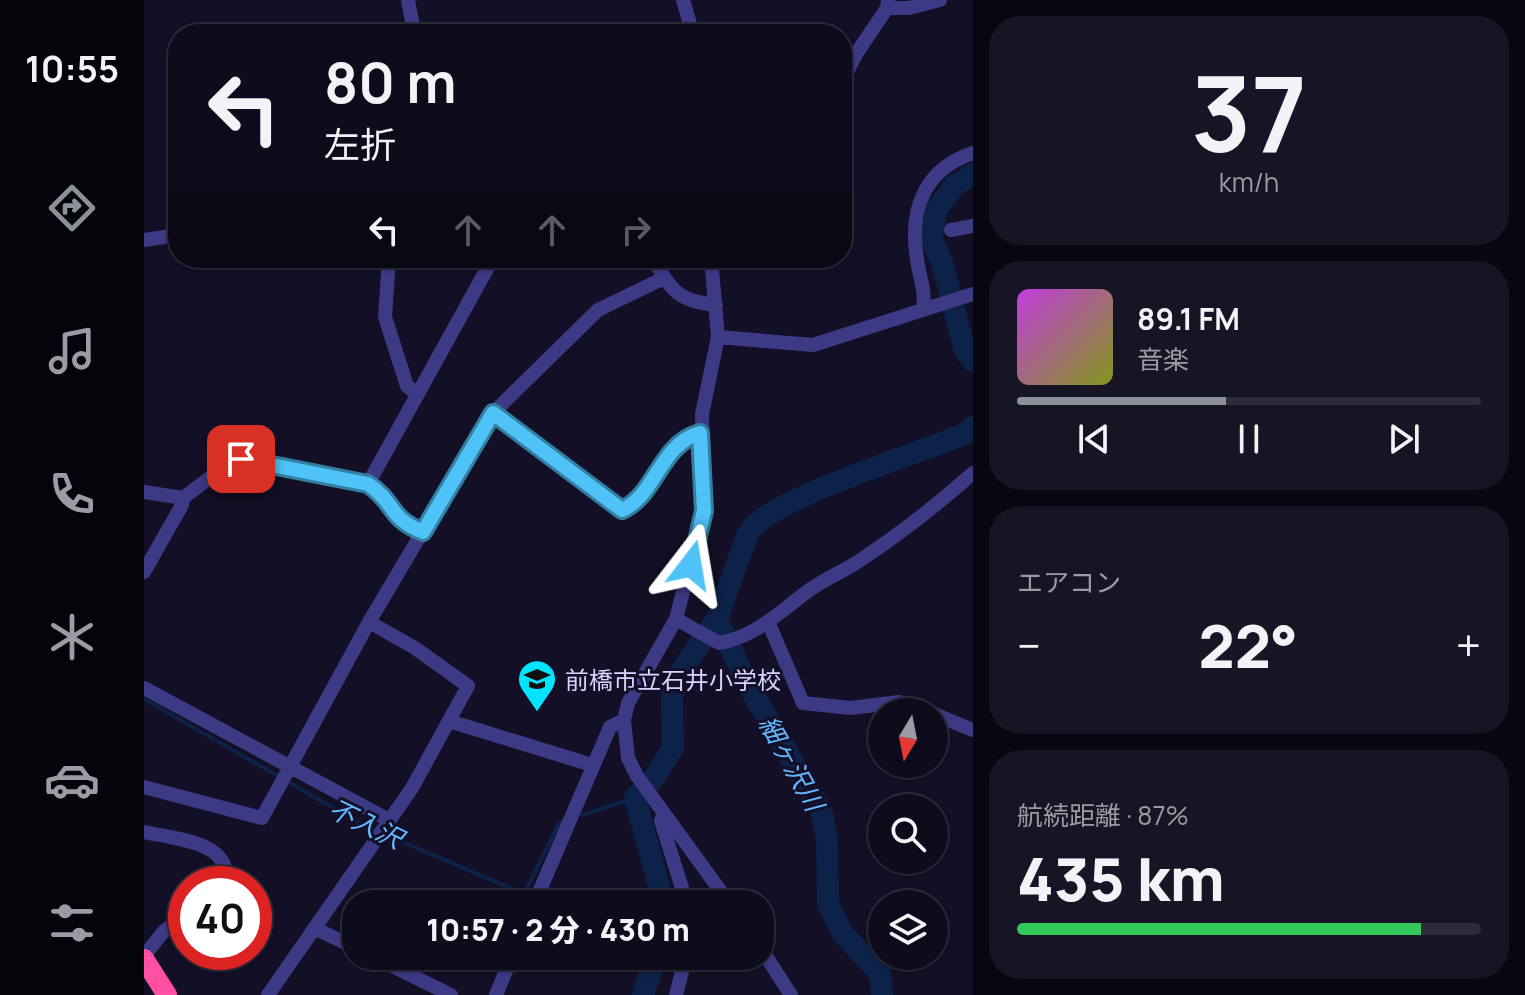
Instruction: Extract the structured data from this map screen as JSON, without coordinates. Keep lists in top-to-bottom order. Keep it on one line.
{"water":["細ヶ沢川","不入沢"],"places":{"school or university":["前橋市立石井小学校"]},"north":"bottom","page":{"tabs":"10:55","tile":[["37","km/h"],"エアコン",["航続距離 · 87%","435 km"]],"turn":["80 m","左折"],"song":["89.1 FM","音楽"],"heat":["−","22°","+"],"limit":"40","trip":"10:57 · 2 分 · 430 m"}}
